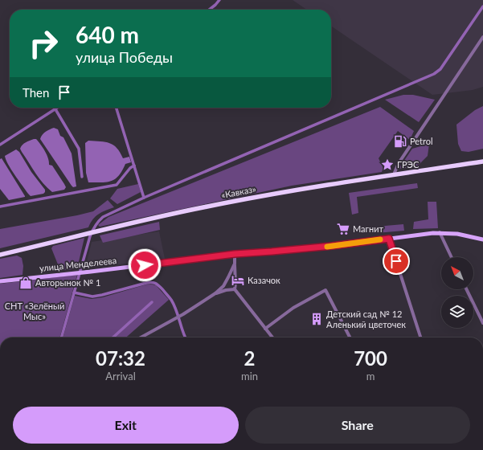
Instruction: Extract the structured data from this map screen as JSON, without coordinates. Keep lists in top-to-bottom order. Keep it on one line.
{"streets":{"highway":["«Кавказ»"],"main road":["улица Менделеева"]},"parks":["СНТ «Зелёный Мыс»"],"places":{"fuel station":["Petrol"],"place":["ГРЭС"],"supermarket":["Магнит"],"hotel":["Казачок"],"shop":["Авторынок № 1"],"building":["Детский сад № 12 Аленький цветочек"]},"north":"top left","page":{"turn":["640 m","улица Победы"],"then":"Then","eta":["07:32","Arrival","2","min","700","m"],"buttons":["Exit","Share"]}}
